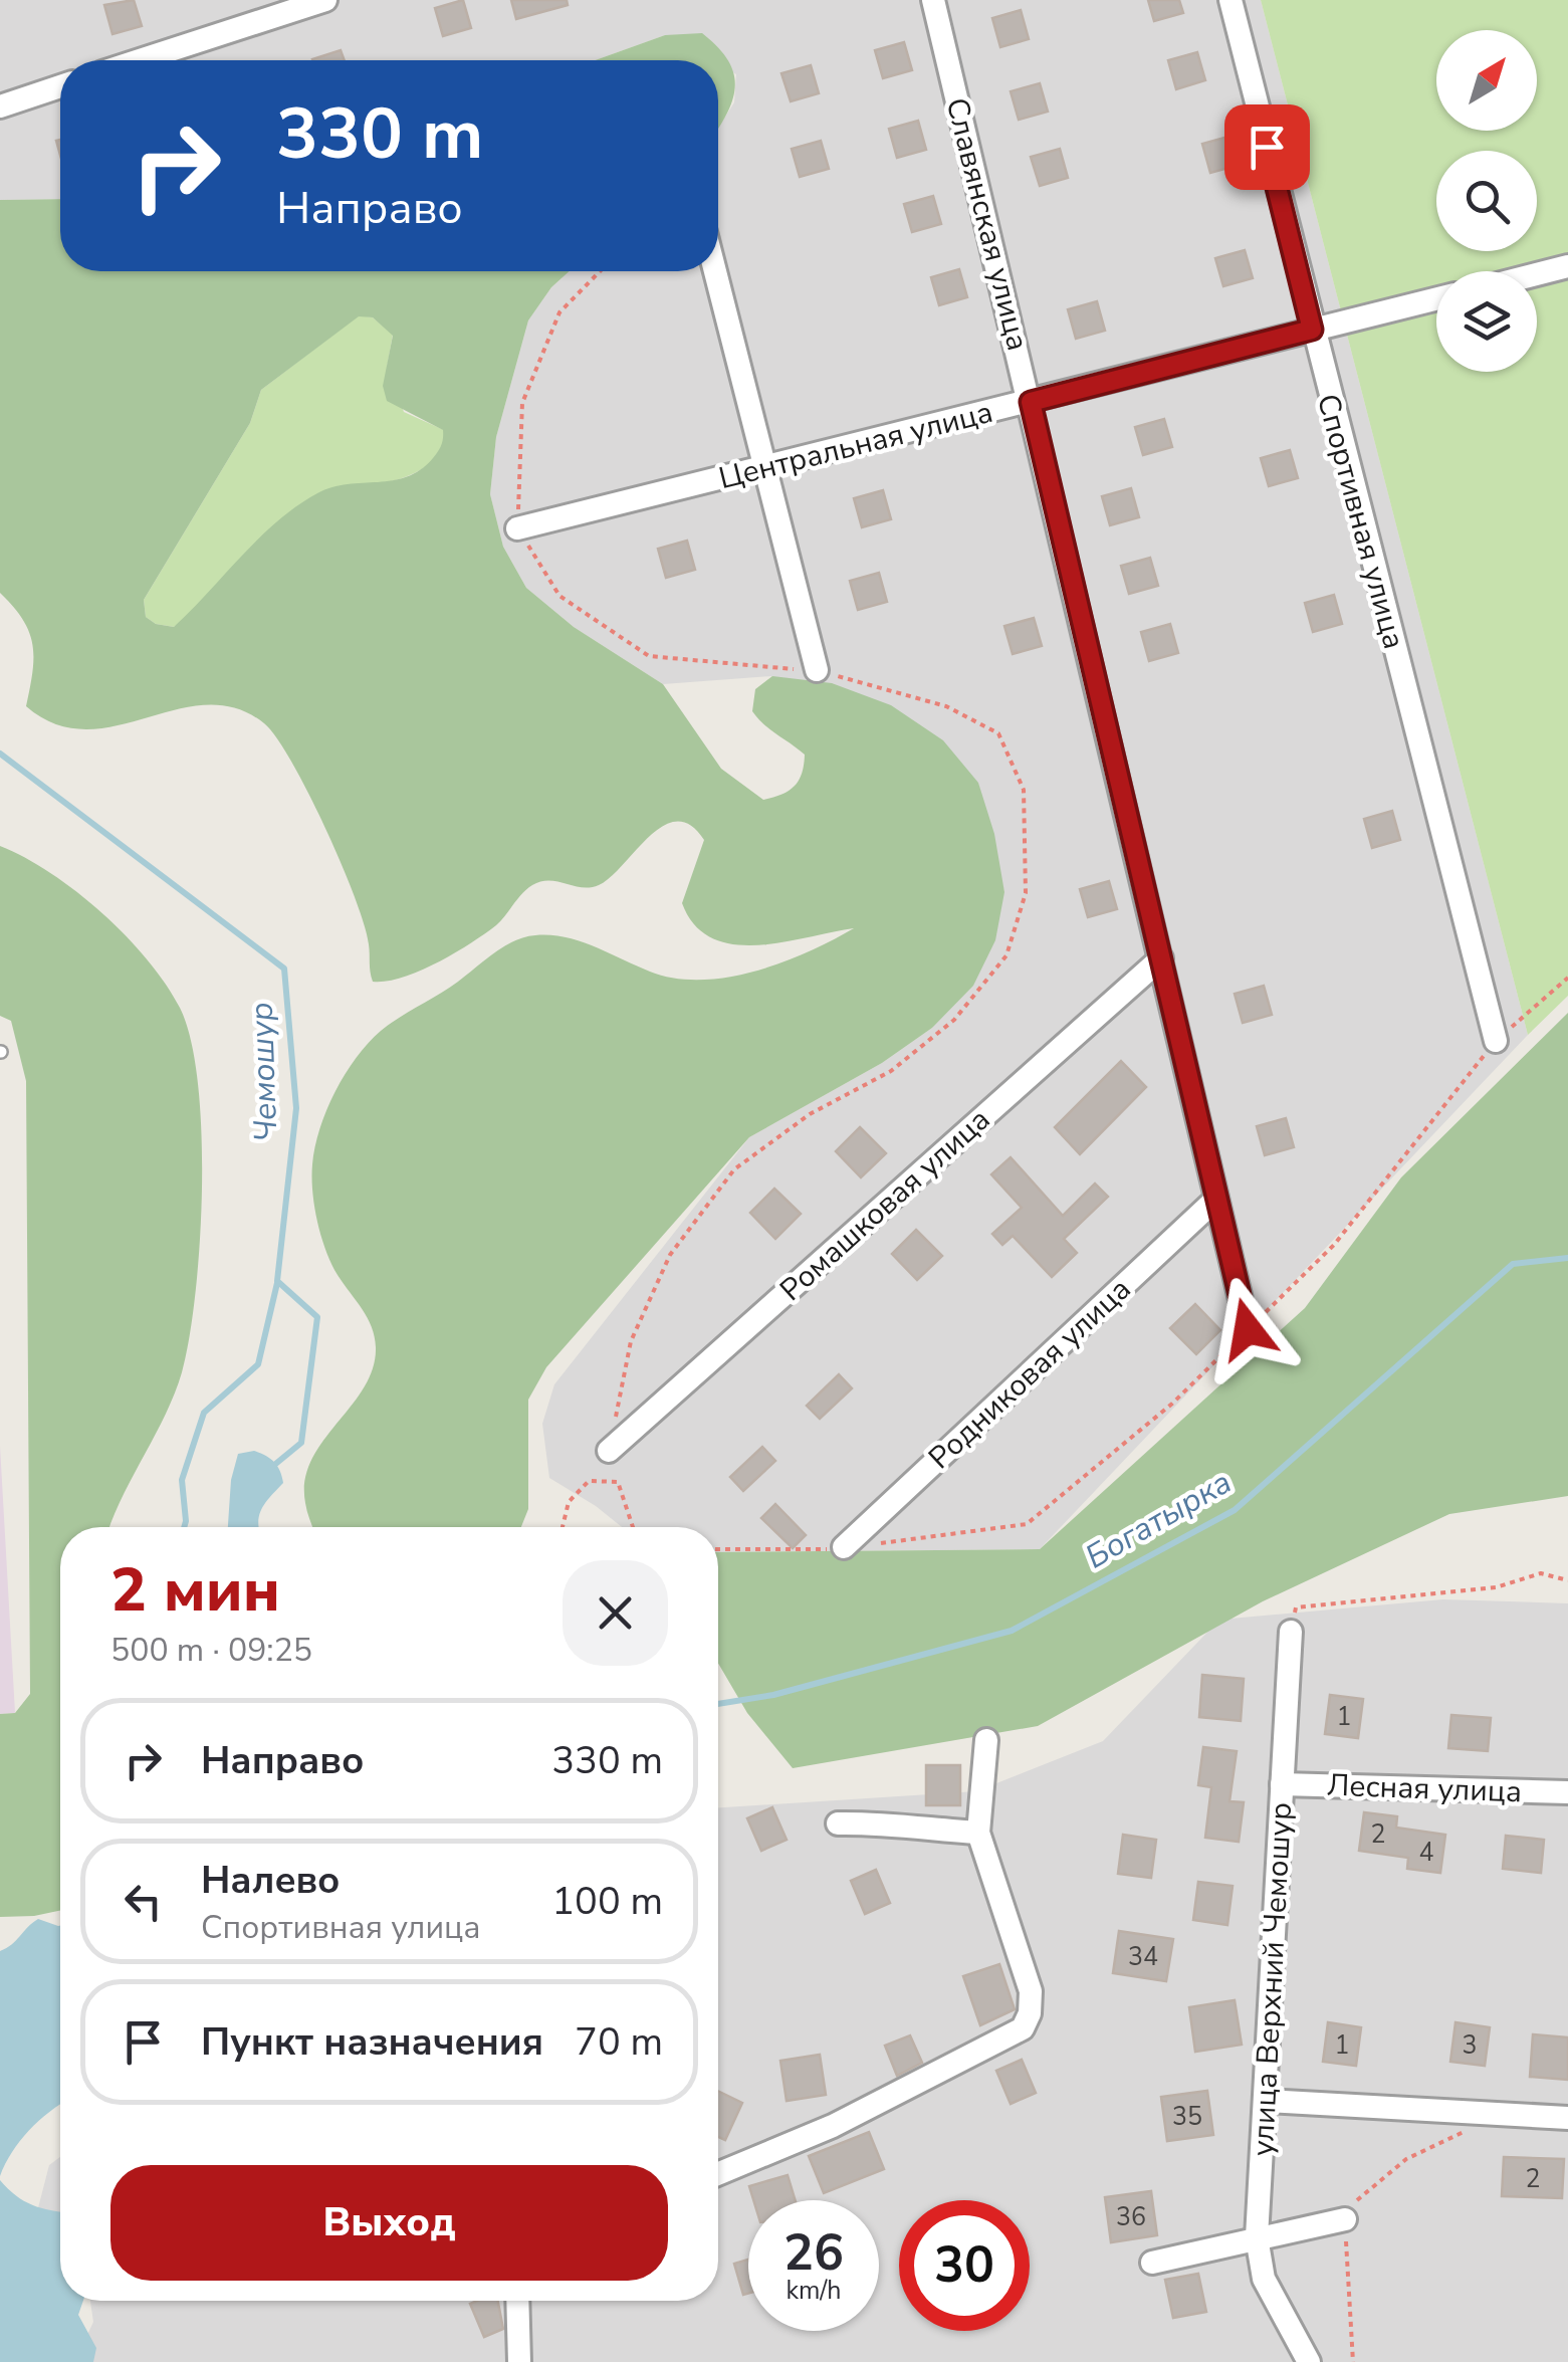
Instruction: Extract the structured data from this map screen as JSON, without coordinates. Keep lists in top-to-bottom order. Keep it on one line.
{"streets":{"street":["Славянская улица","Центральная улица","Спортивная улица","Ромашковая улица","Родниковая улица","Лесная улица","улица Верхний Чемошур"]},"crossings":[["Славянская улица","Центральная улица"],["Славянская улица","Ромашковая улица"],["Славянская улица","Родниковая улица"],["Центральная улица","Спортивная улица"],["Лесная улица","улица Верхний Чемошур"]],"water":["Чемошур","Богатырка"],"house_numbers":["1","2","4","34","1","3","35","2","36"],"north":"top right","page":{"turn":["330 m","Направо"],"heading":["2 мин","500 m · 09:25"],"list":[{"name":"Направо","value":"330 m"},{"name":"Налево","note":"Спортивная улица","value":"100 m"},{"name":"Пункт назначения","value":"70 m"}],"buttons":"Выход","speed":"26 km/h","limit":"30"}}
